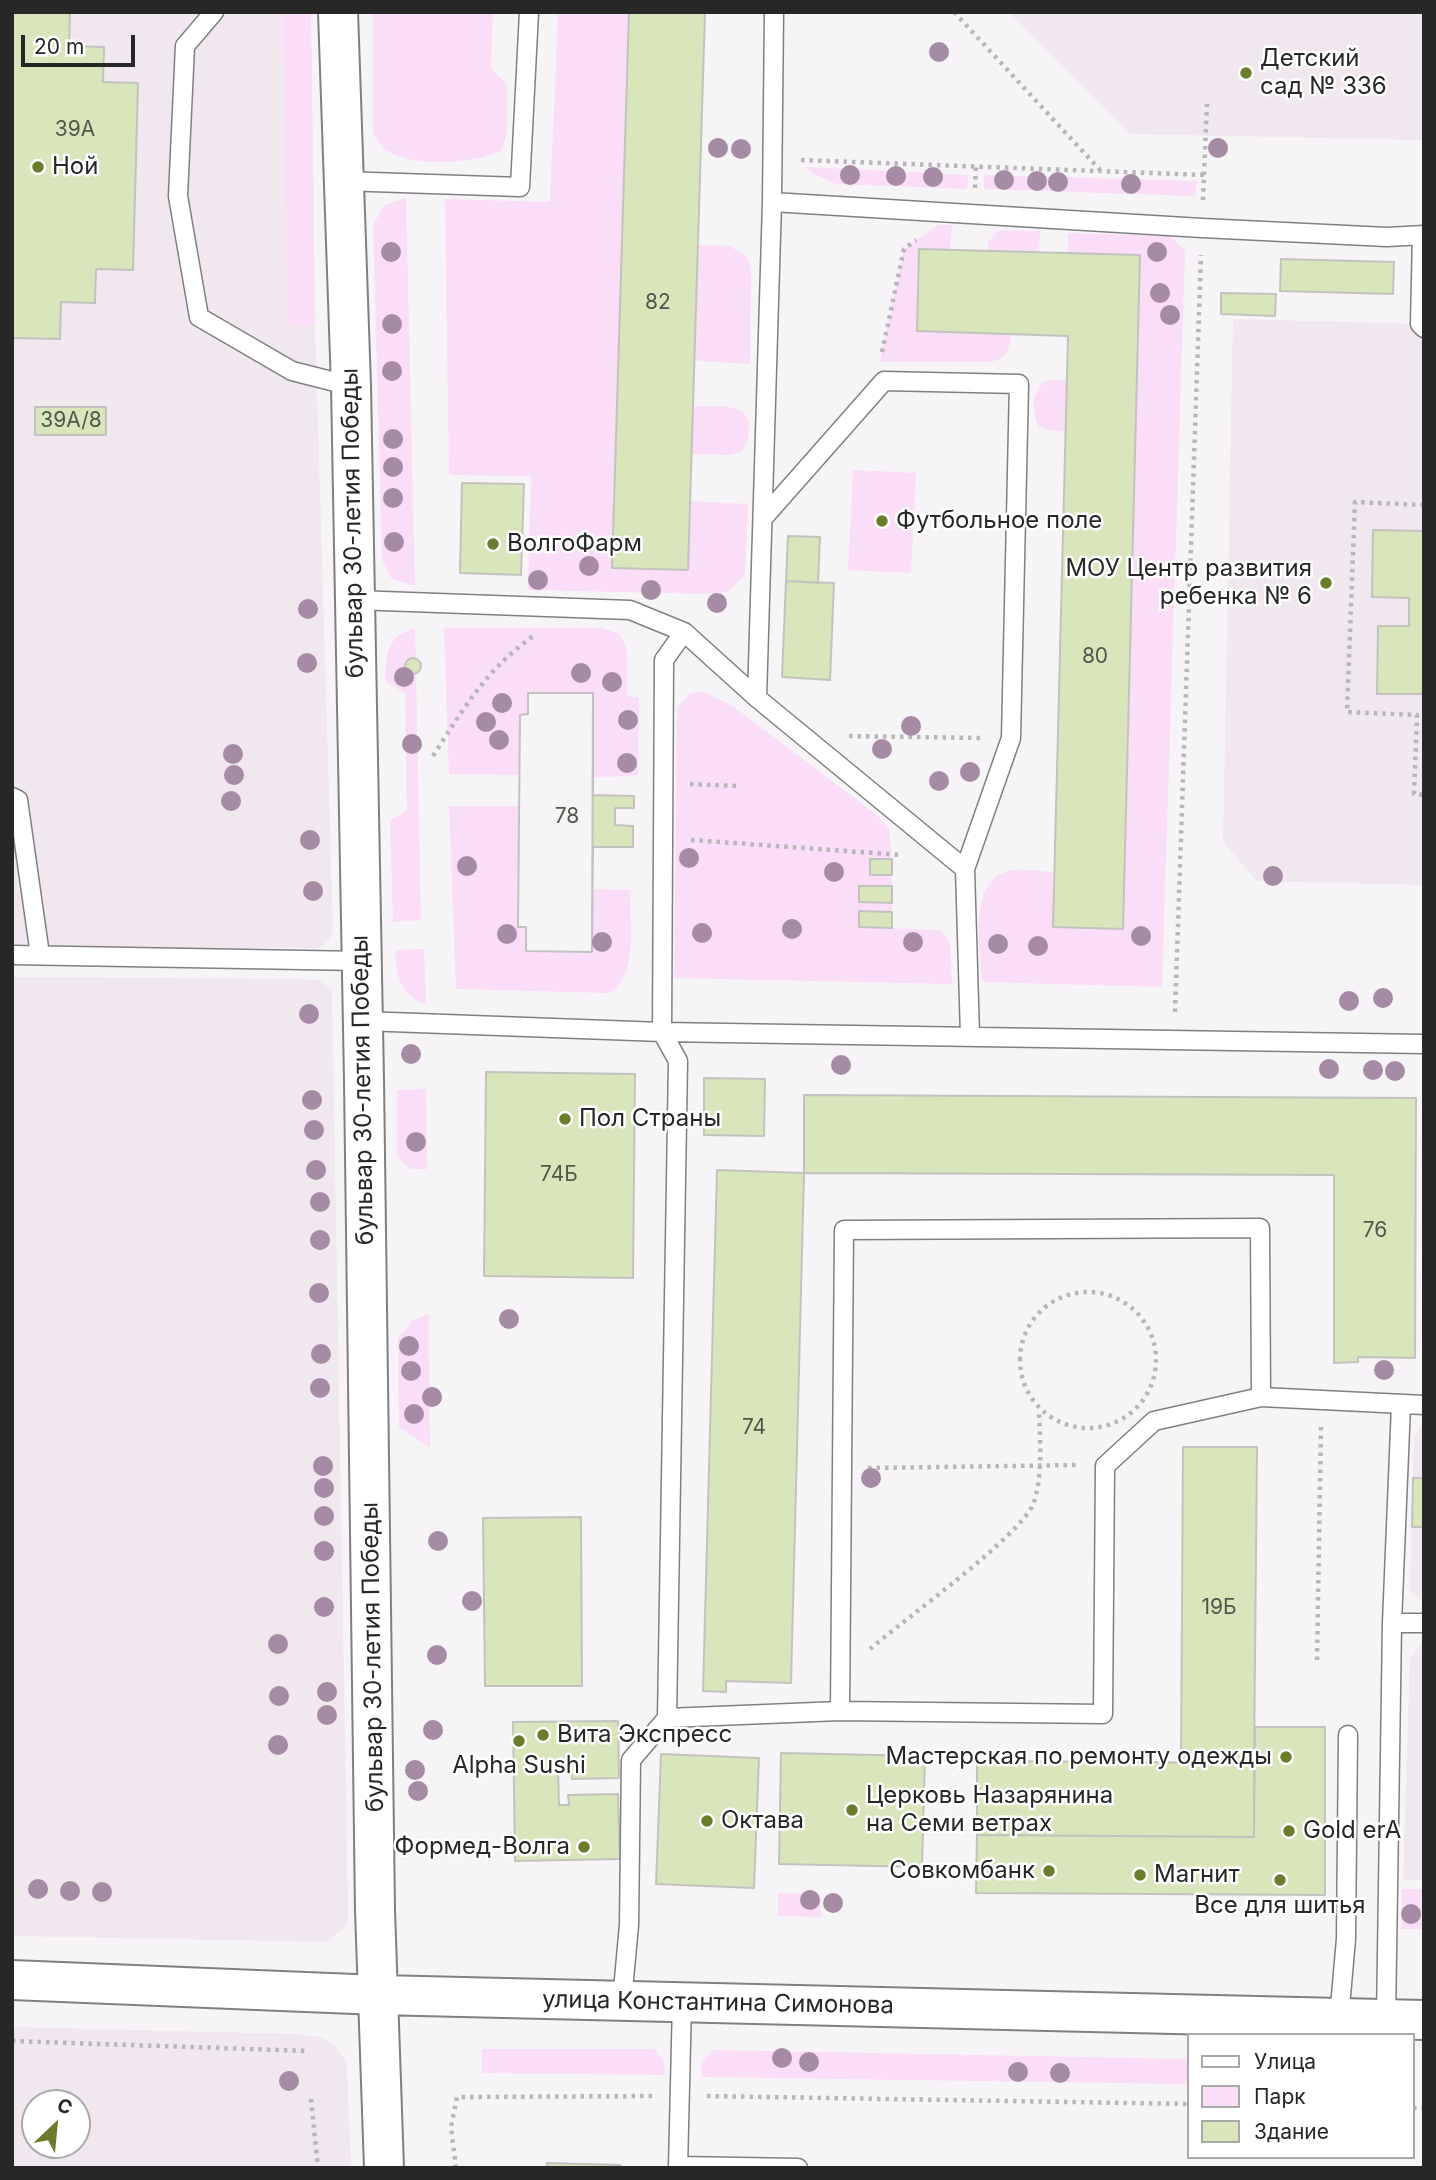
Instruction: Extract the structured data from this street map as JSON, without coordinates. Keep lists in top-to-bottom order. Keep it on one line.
{"streets":{"main road":["бульвар 30-летия Победы","улица Константина Симонова"]},"crossings":[["бульвар 30-летия Победы","улица Константина Симонова"]],"places":["Детский сад № 336","Ной","Футбольное поле","ВолгоФарм","МОУ Центр развития ребенка № 6","Пол Страны","Вита Экспресс","Alpha Sushi","Мастерская по ремонту одежды","Церковь Назарянина на Семи ветрах","Октава","Gold erA","Формед-Волга","Совкомбанк","Магнит","Все для шитья"],"house_numbers":["39А","82","39А/8","80","78","74Б","76","74","19Б"],"legend":["Улица","Парк","Здание"],"scale_bar":"20 m","north":"top right"}
